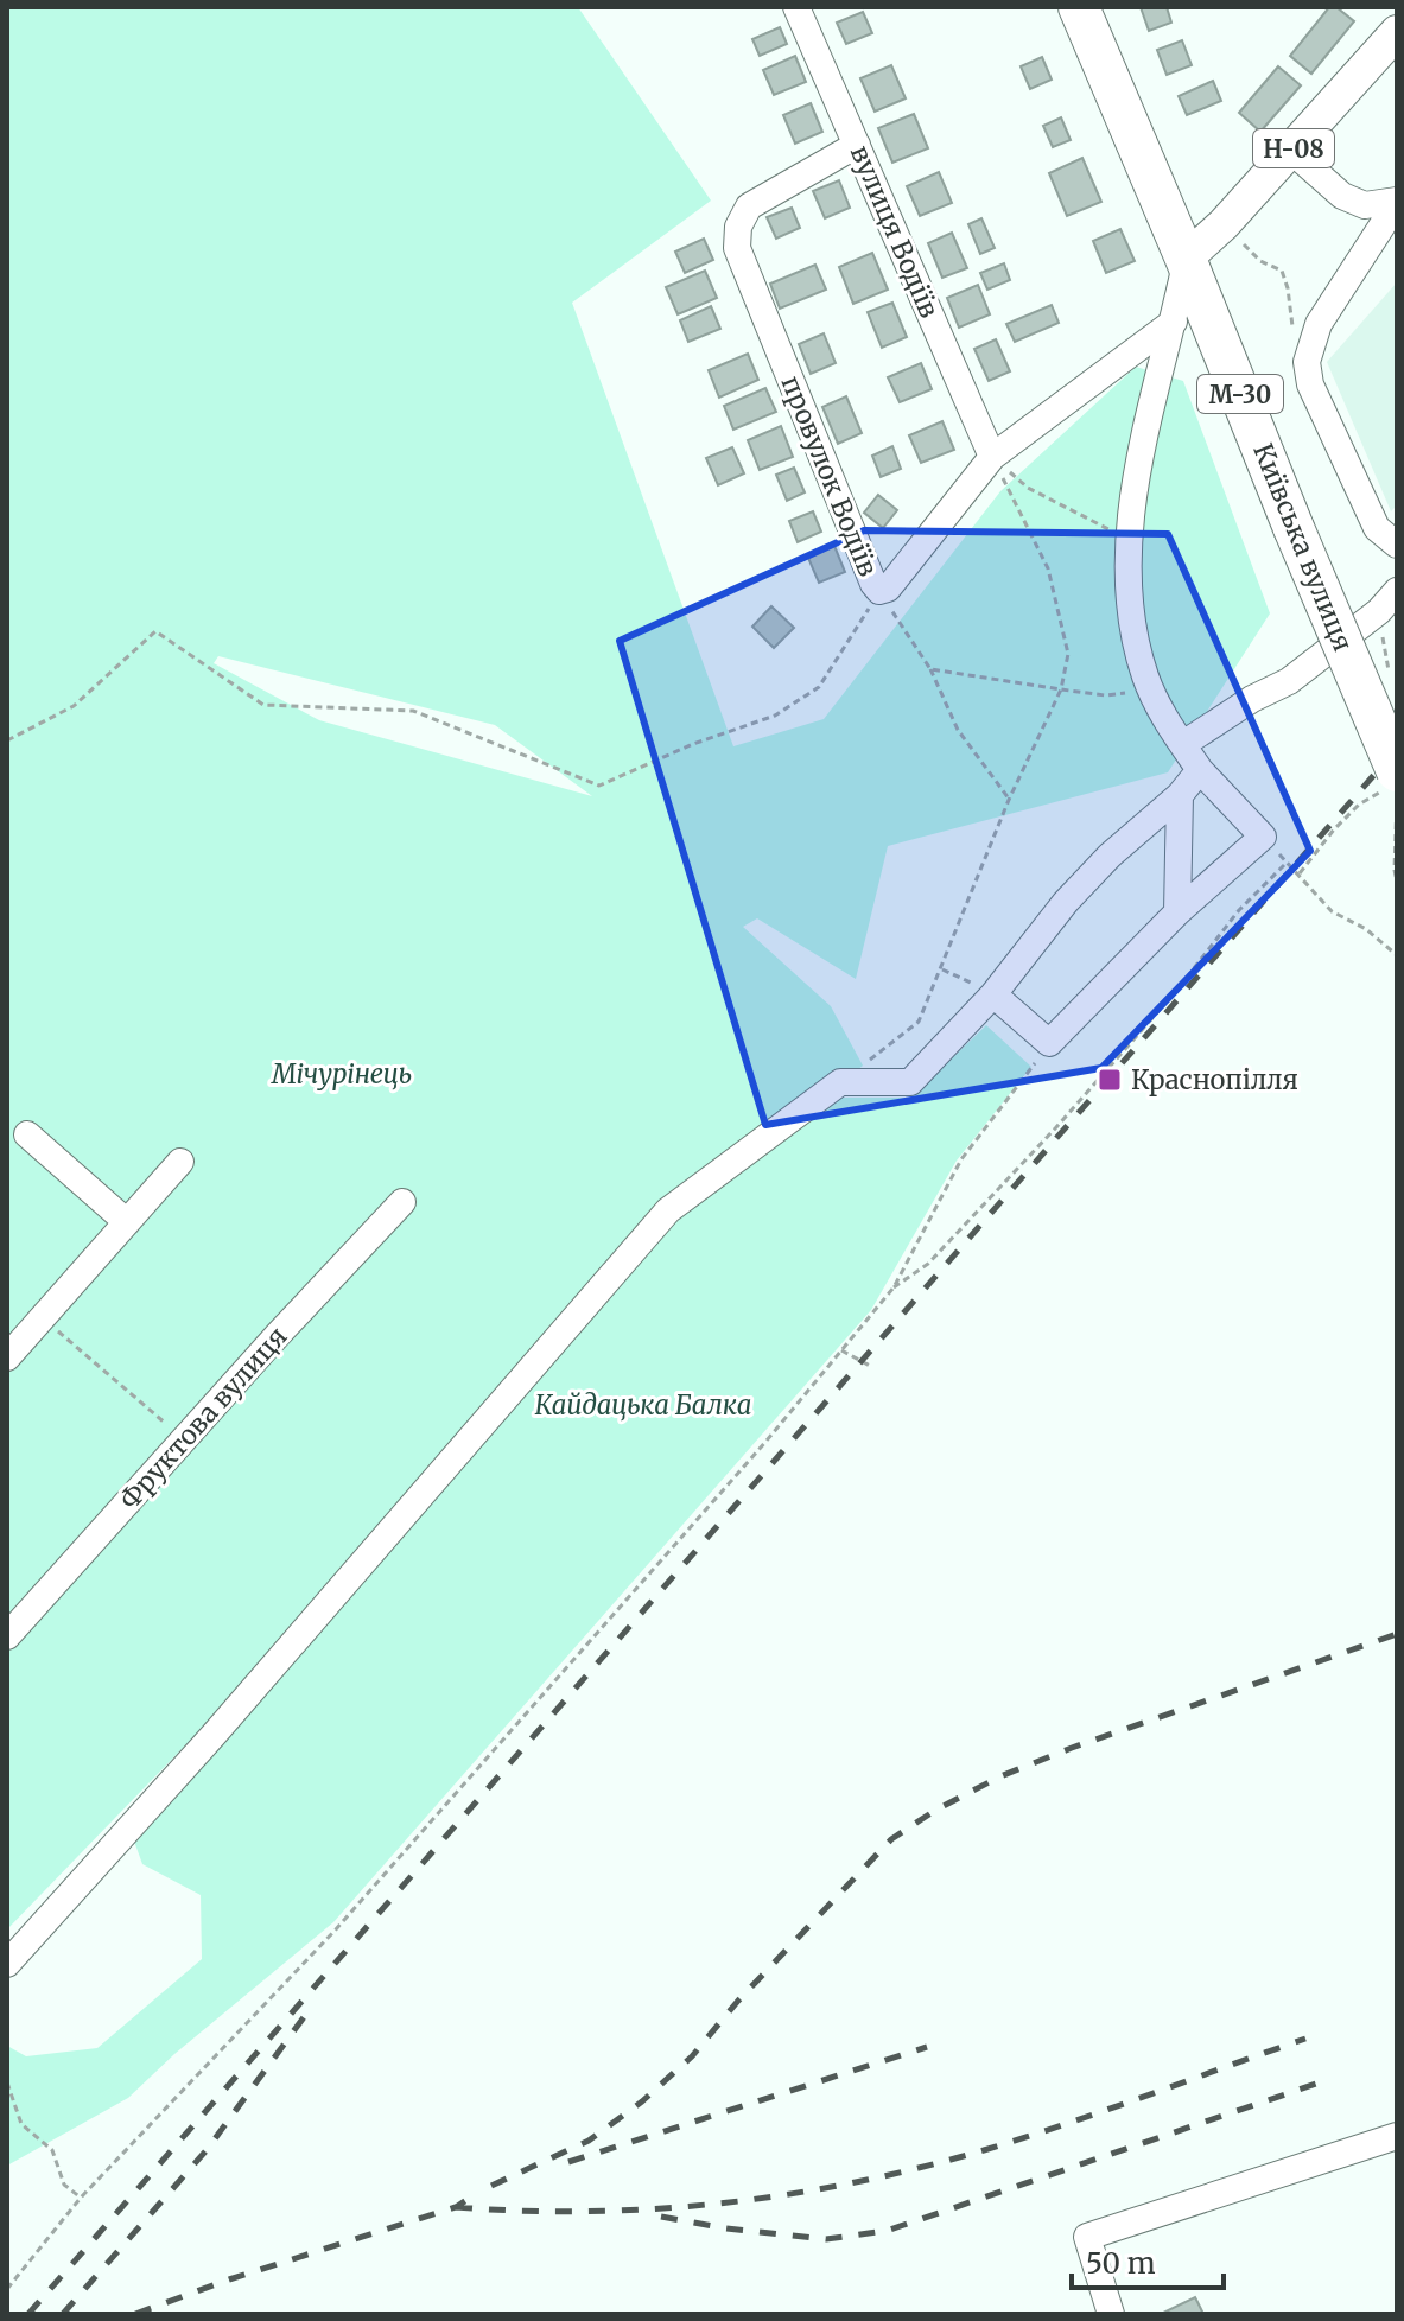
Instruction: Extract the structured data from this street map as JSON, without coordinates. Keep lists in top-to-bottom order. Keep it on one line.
{"streets":{"highway":["М-30","Київська вулиця"],"main road":["Н-08"],"street":["вулиця Водіїв","провулок Водіїв","Фруктова вулиця"]},"crossings":[["Н-08","Київська вулиця"],["вулиця Водіїв","провулок Водіїв"]],"parks":["Мічурінець","Кайдацька Балка"],"places":{"transit":["Краснопілля"]},"scale_bar":"50 m"}
